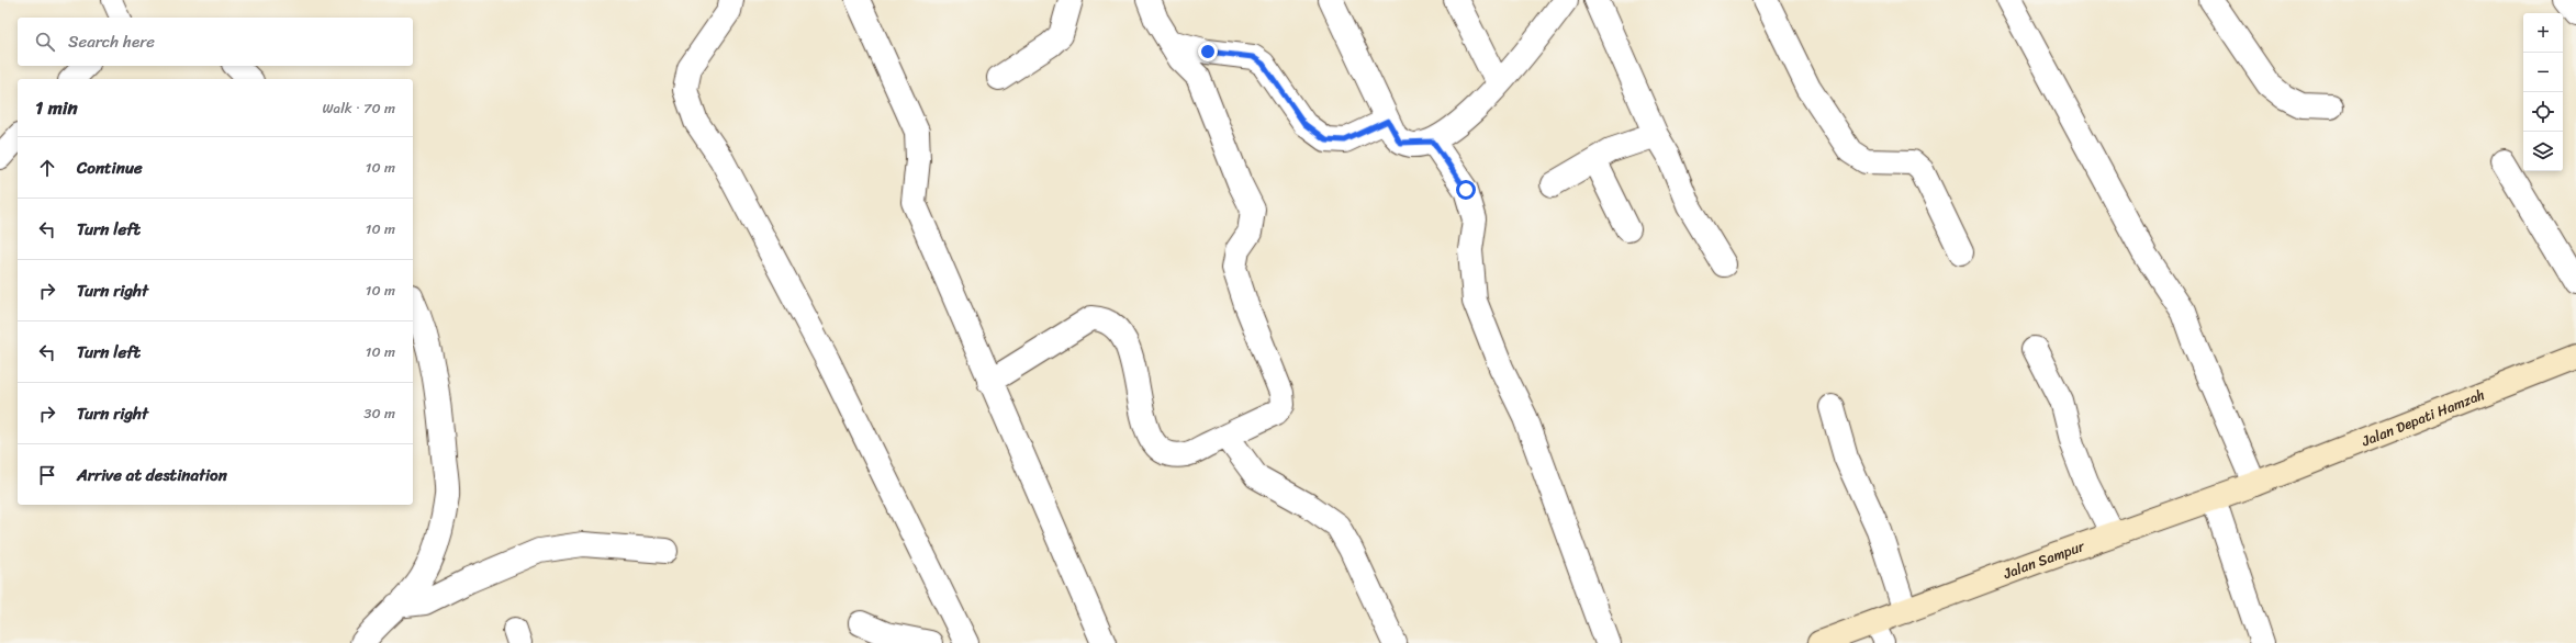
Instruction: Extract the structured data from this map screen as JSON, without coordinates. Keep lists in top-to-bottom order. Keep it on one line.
{"streets":{"main road":["Jalan Depati Hamzah","Jalan Sampur"]},"crossings":[["Jalan Depati Hamzah","Jalan Sampur"]],"page":{"map_buttons":["+","−"],"search":"Search here","heading":["1 min","Walk · 70 m"],"list":[["Continue","10 m"],["Turn left","10 m"],["Turn right","10 m"],["Turn left","10 m"],["Turn right","30 m"],"Arrive at destination"]}}
